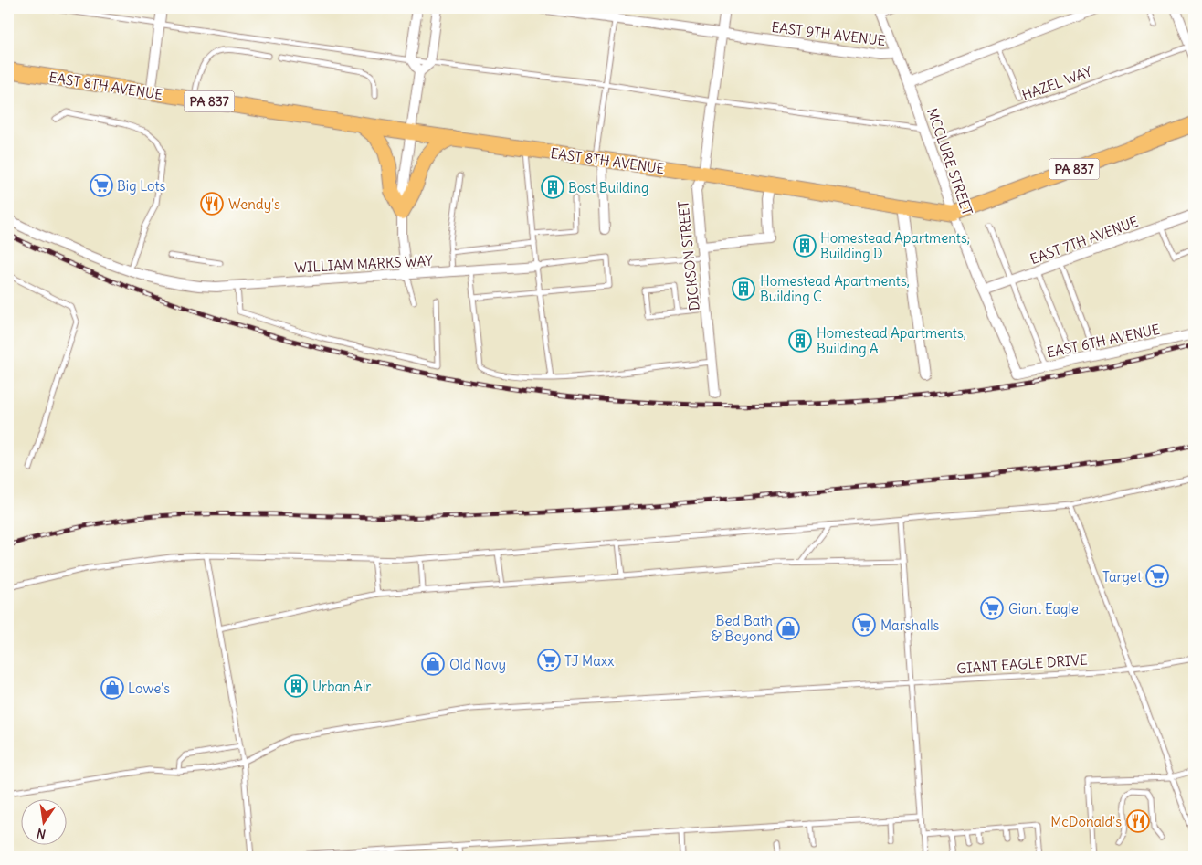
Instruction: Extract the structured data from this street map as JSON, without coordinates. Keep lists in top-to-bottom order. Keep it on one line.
{"streets":{"main road":["EAST 8TH AVENUE","PA 837"],"street":["EAST 9TH AVENUE","MCCLURE STREET","EAST 7TH AVENUE","DICKSON STREET","WILLIAM MARKS WAY","EAST 6TH AVENUE"],"lane":["HAZEL WAY","GIANT EAGLE DRIVE"]},"crossings":[["EAST 9TH AVENUE","MCCLURE STREET"],["EAST 9TH AVENUE","DICKSON STREET"],["HAZEL WAY","MCCLURE STREET"],["EAST 8TH AVENUE","MCCLURE STREET"],["EAST 8TH AVENUE","DICKSON STREET"],["MCCLURE STREET","EAST 7TH AVENUE"],["MCCLURE STREET","EAST 6TH AVENUE"]],"places":{"supermarket":["Big Lots","Target","Giant Eagle","Marshalls","TJ Maxx"],"building":["Bost Building","Homestead Apartments, Building D","Homestead Apartments, Building C","Homestead Apartments, Building A","Urban Air"],"restaurant":["Wendy's","McDonald's"],"shop":["Bed Bath & Beyond","Old Navy","Lowe's"]},"north":"bottom"}
